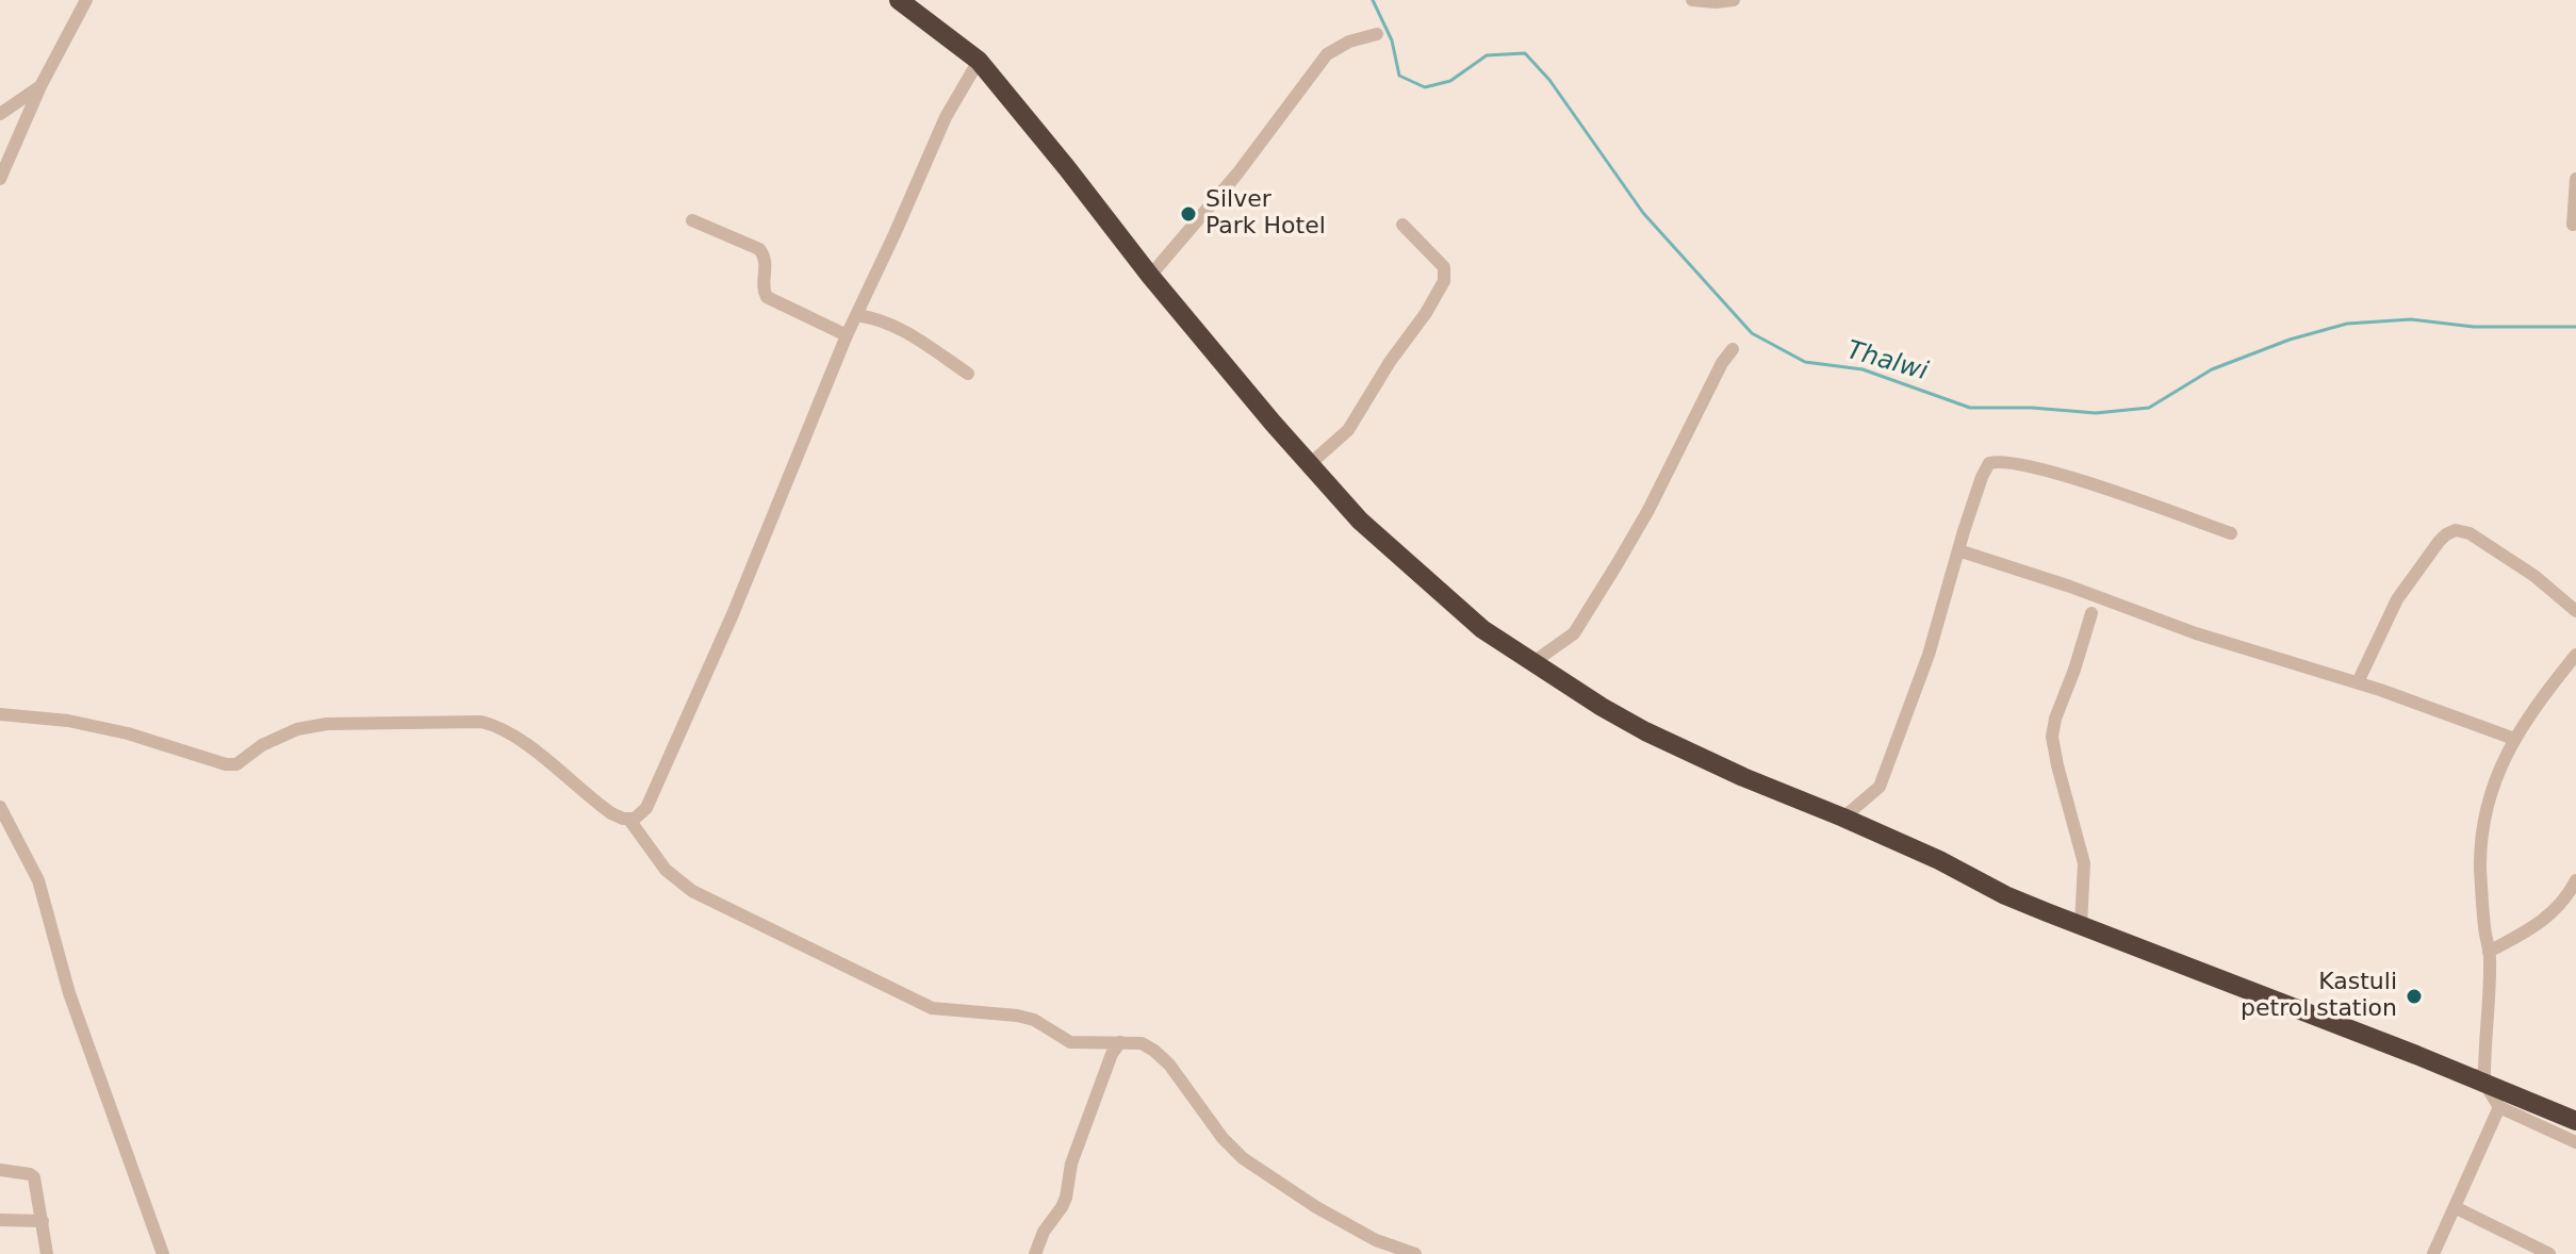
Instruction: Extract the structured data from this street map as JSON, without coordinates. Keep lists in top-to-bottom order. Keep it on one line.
{"water":["Thalwi"],"places":["Silver Park Hotel","Kastuli petrol station"]}
